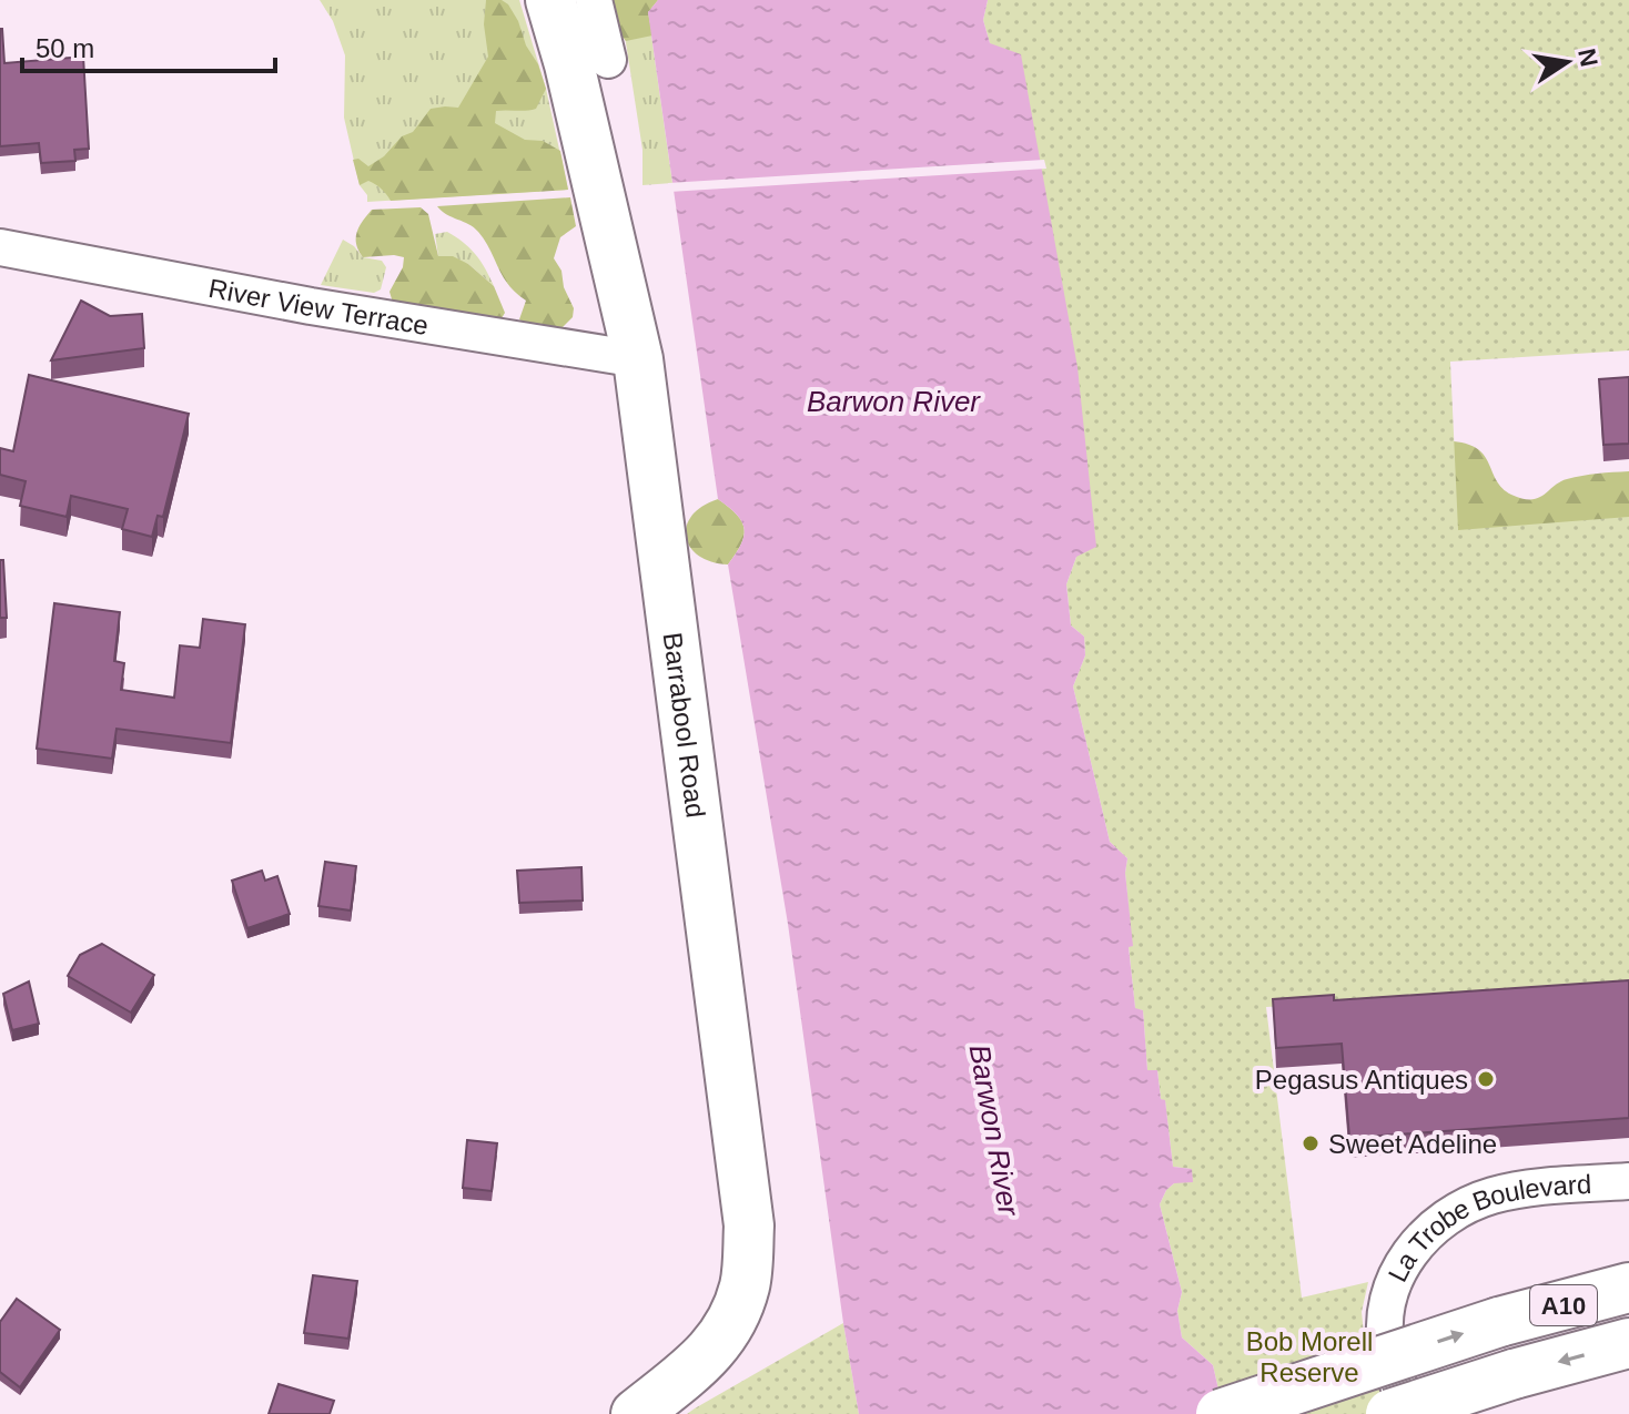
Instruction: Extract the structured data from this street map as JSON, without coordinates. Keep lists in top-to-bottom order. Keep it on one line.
{"streets":{"main road":["Barrabool Road","A10"],"street":["River View Terrace","La Trobe Boulevard"]},"crossings":[["River View Terrace","Barrabool Road"]],"water":["Barwon River"],"parks":["Bob Morell Reserve"],"places":["Pegasus Antiques","Sweet Adeline"],"scale_bar":"50 m","north":"right"}
